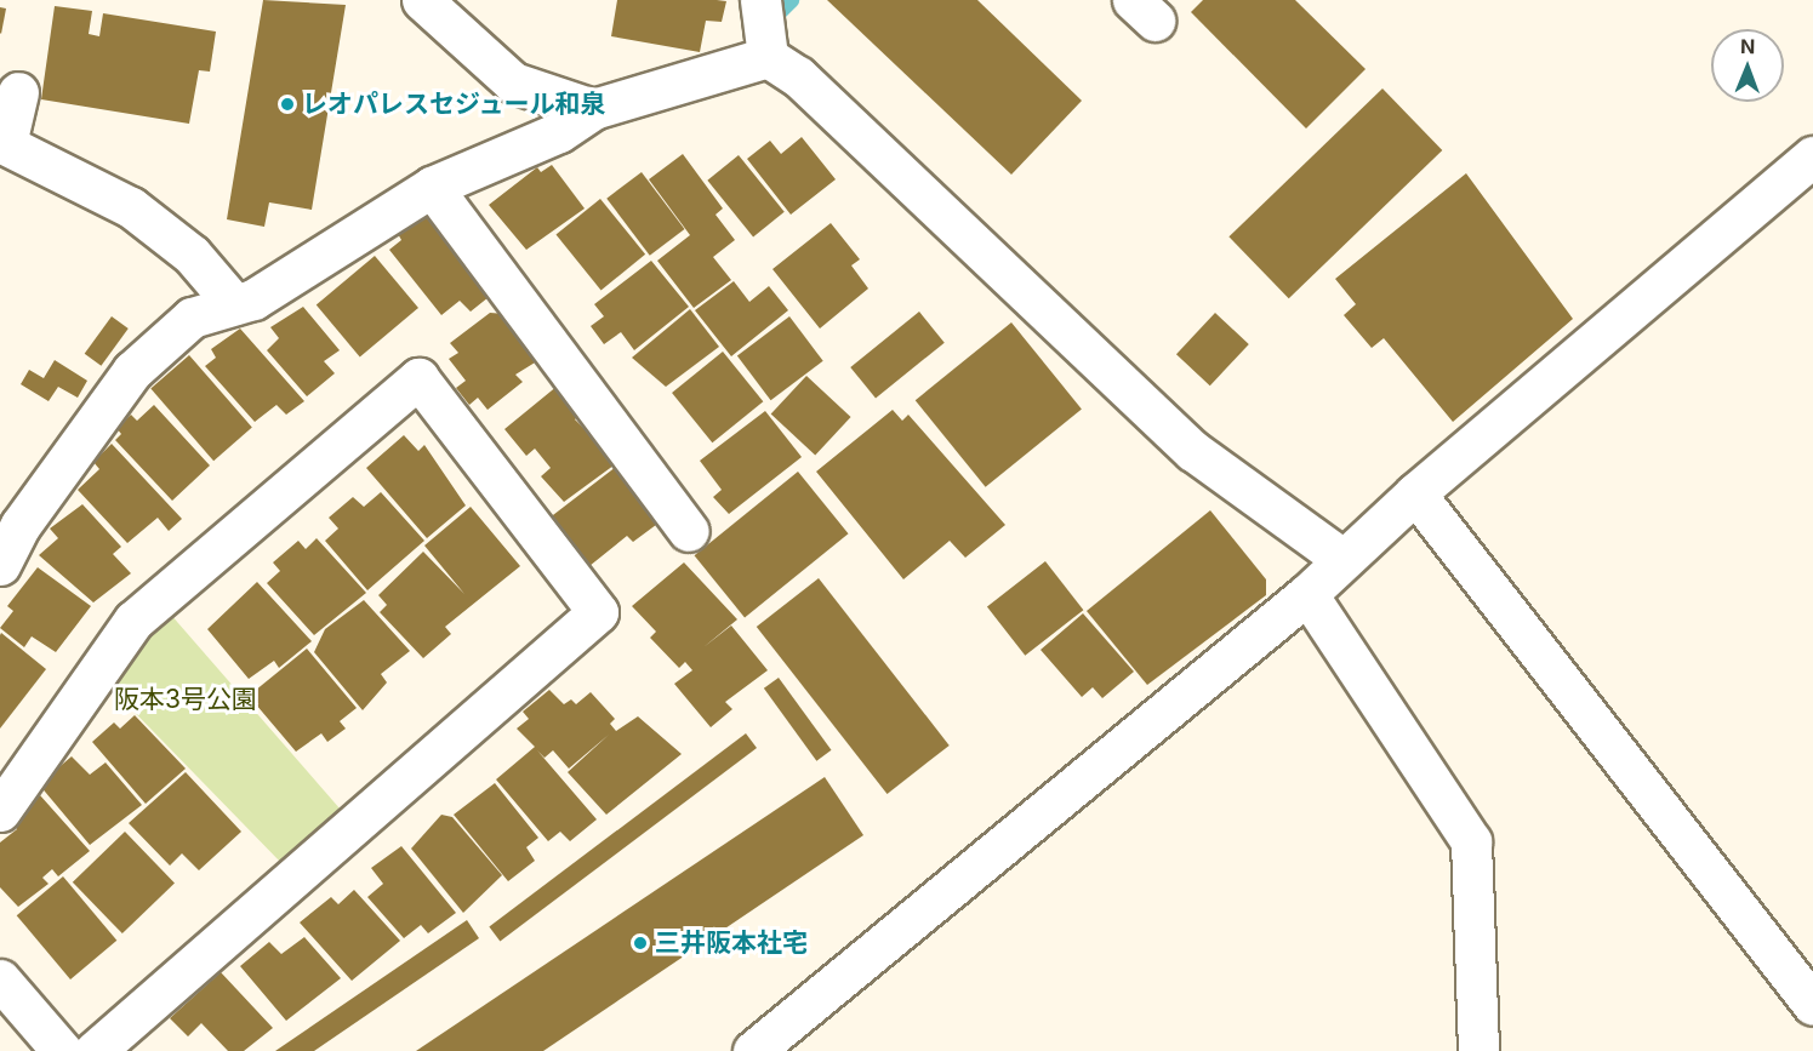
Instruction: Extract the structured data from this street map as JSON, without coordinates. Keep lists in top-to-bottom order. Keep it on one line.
{"parks":["阪本3号公園"],"places":["レオパレスセジュール和泉","三井阪本社宅"],"north":"top"}
